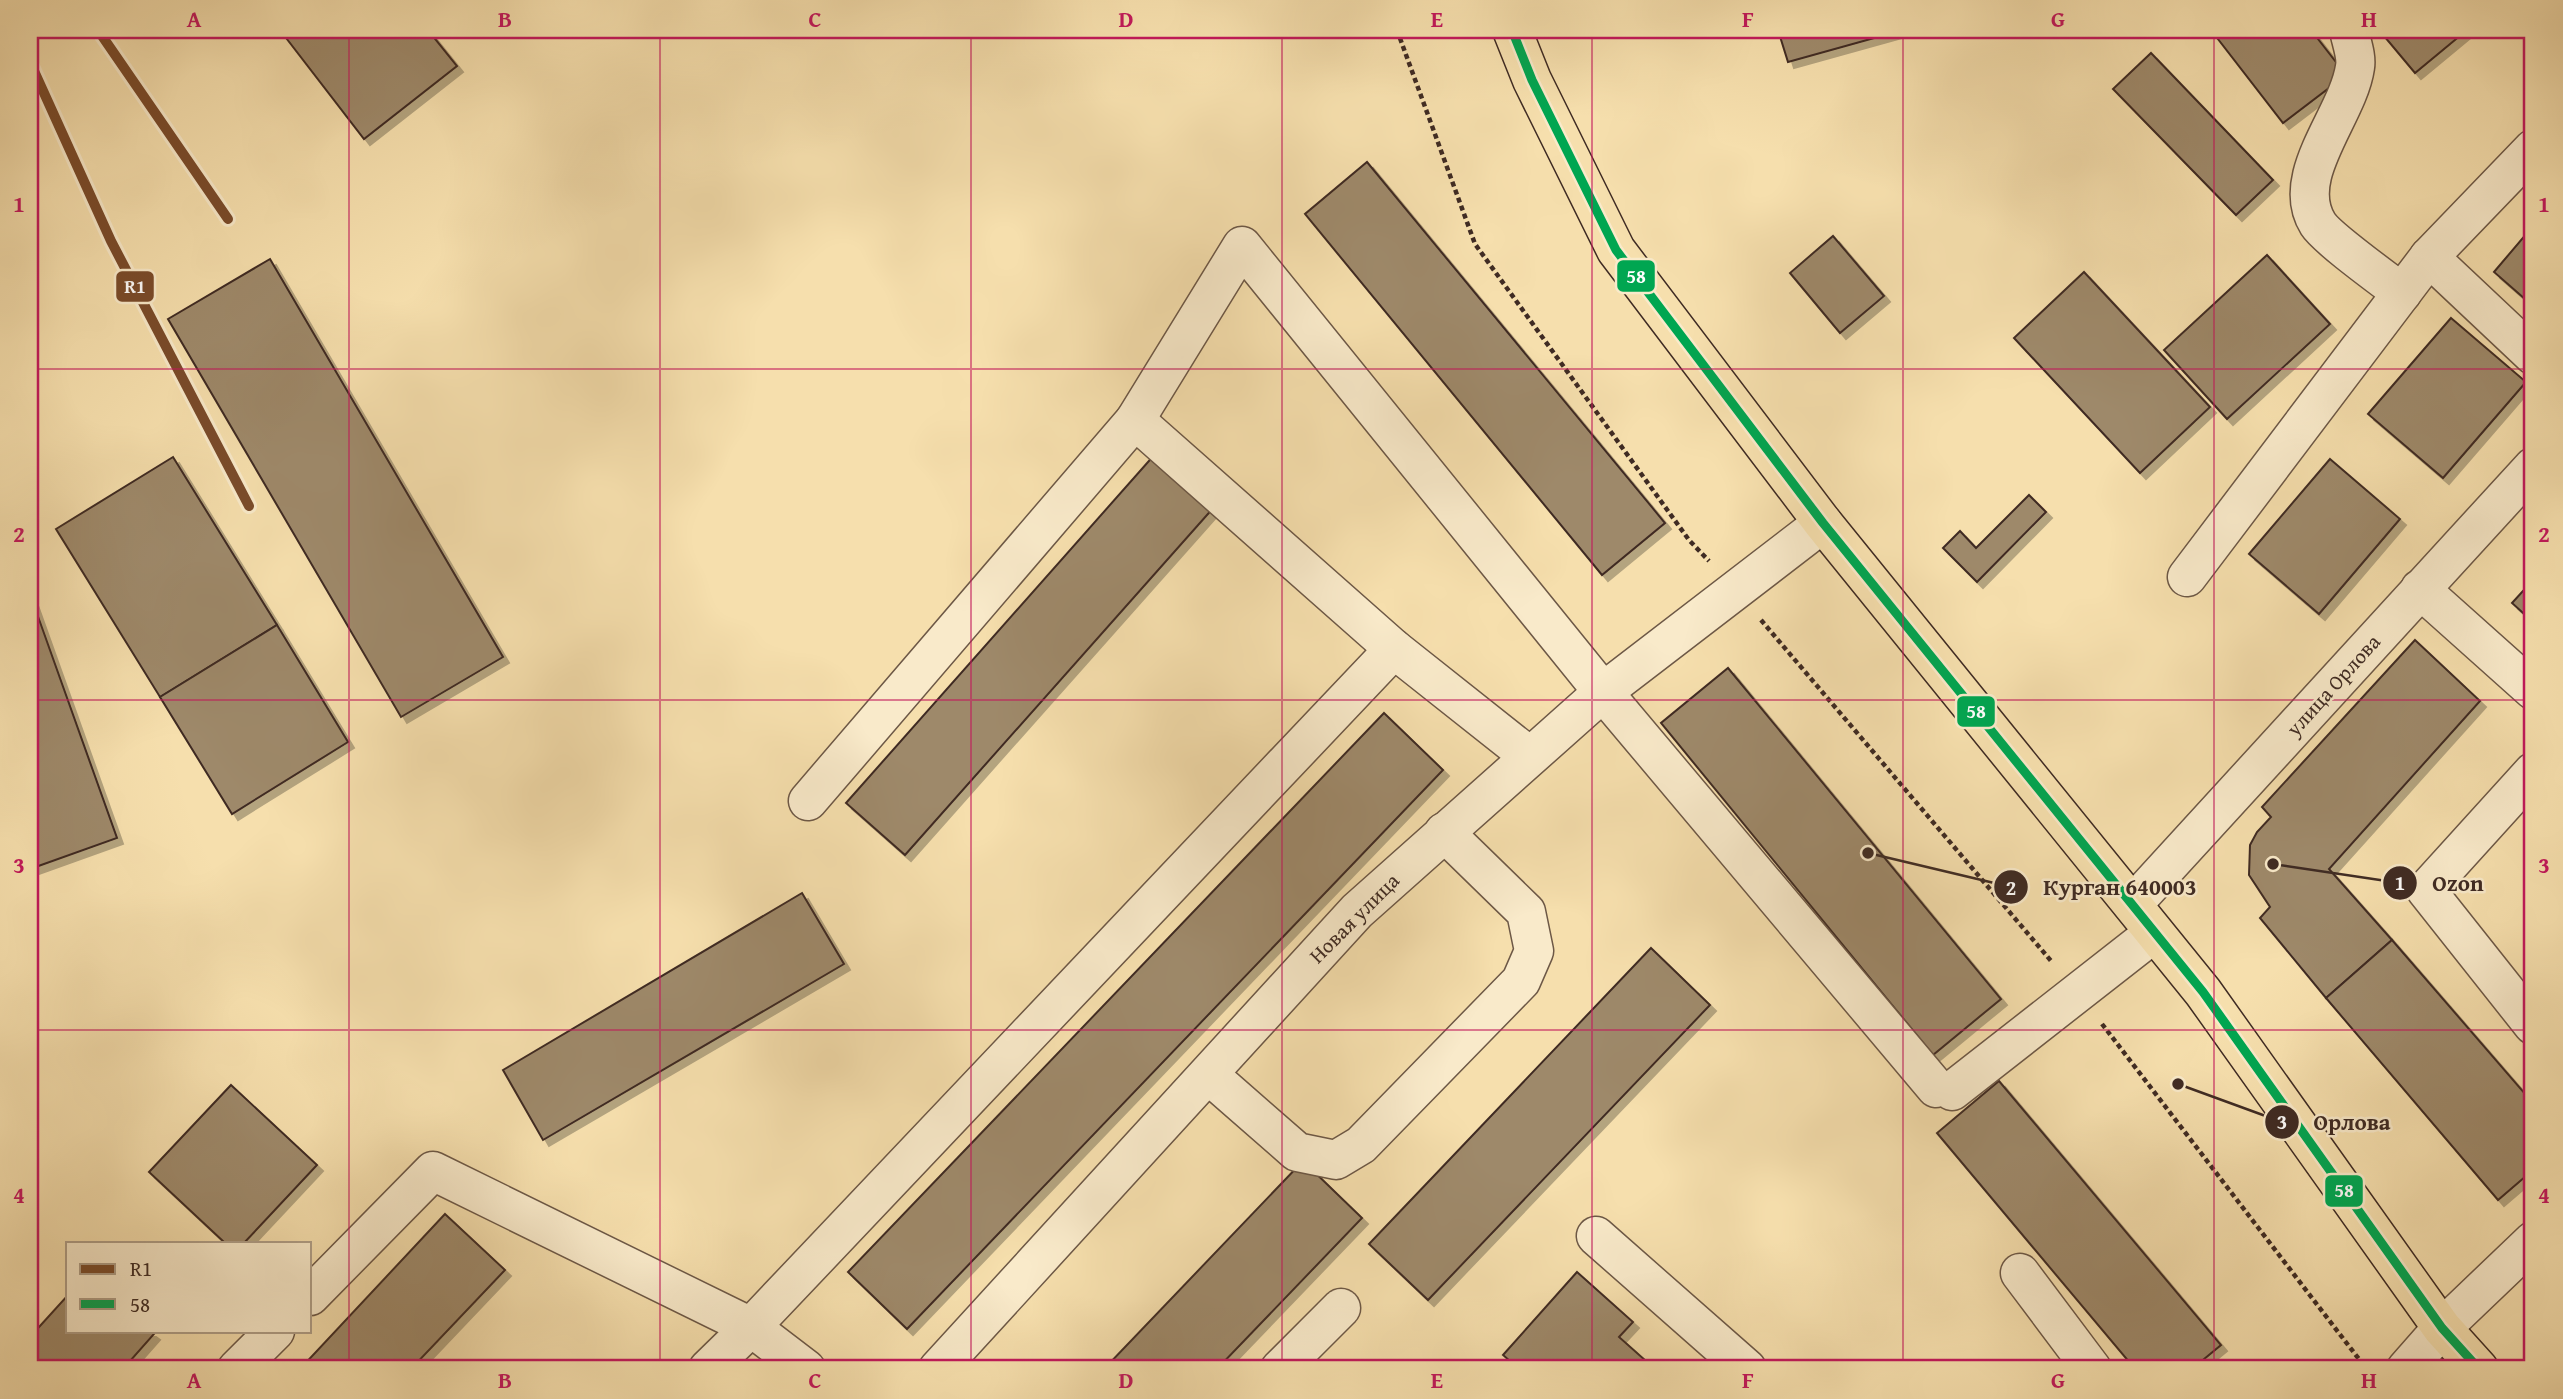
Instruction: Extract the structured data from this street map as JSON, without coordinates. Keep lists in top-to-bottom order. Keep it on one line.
{"streets":{"street":["улица Орлова","Новая улица"]},"crossings":[["улица Орлова","Новая улица"]],"places":["Курган 640003","Ozon","Орлова"],"lines":["transit line R1","transit line 58"],"legend":["R1","58"],"grid":{"columns":["A","B","C","D","E","F","G","H"],"rows":["1","2","3","4"]}}
